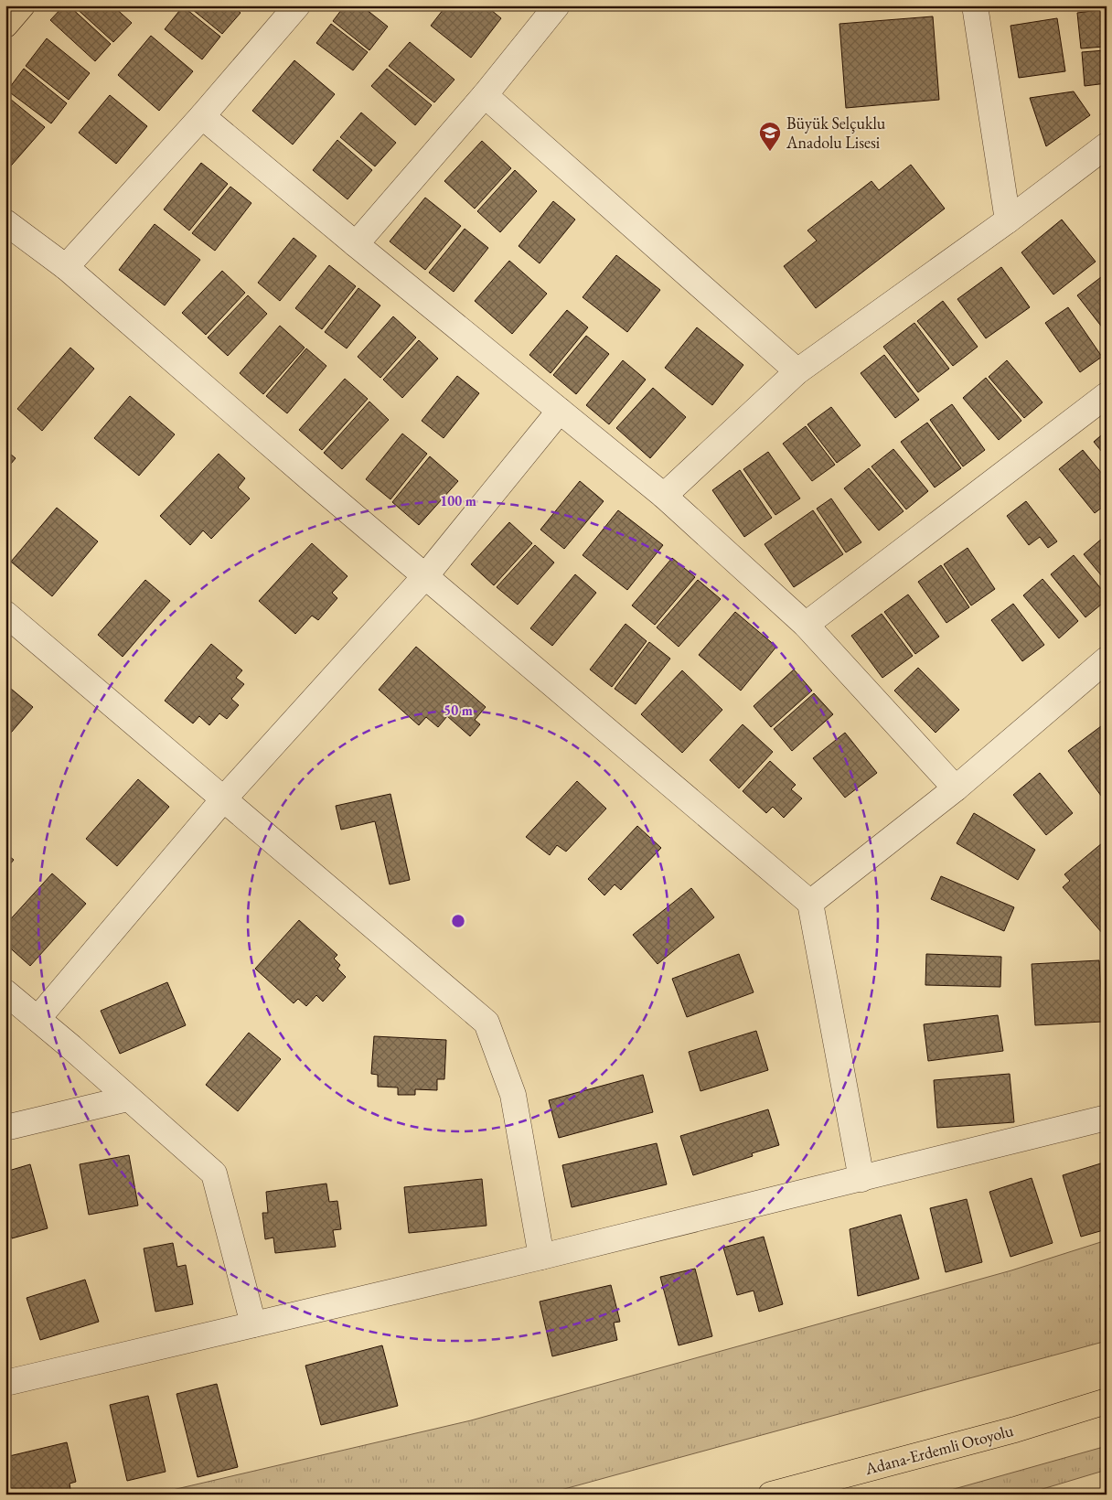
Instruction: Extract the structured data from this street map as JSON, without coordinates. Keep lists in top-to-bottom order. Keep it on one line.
{"streets":{"main road":["Adana-Erdemli Otoyolu"]},"places":{"school or university":["Büyük Selçuklu Anadolu Lisesi"]},"rings":["100 m","50 m"]}
